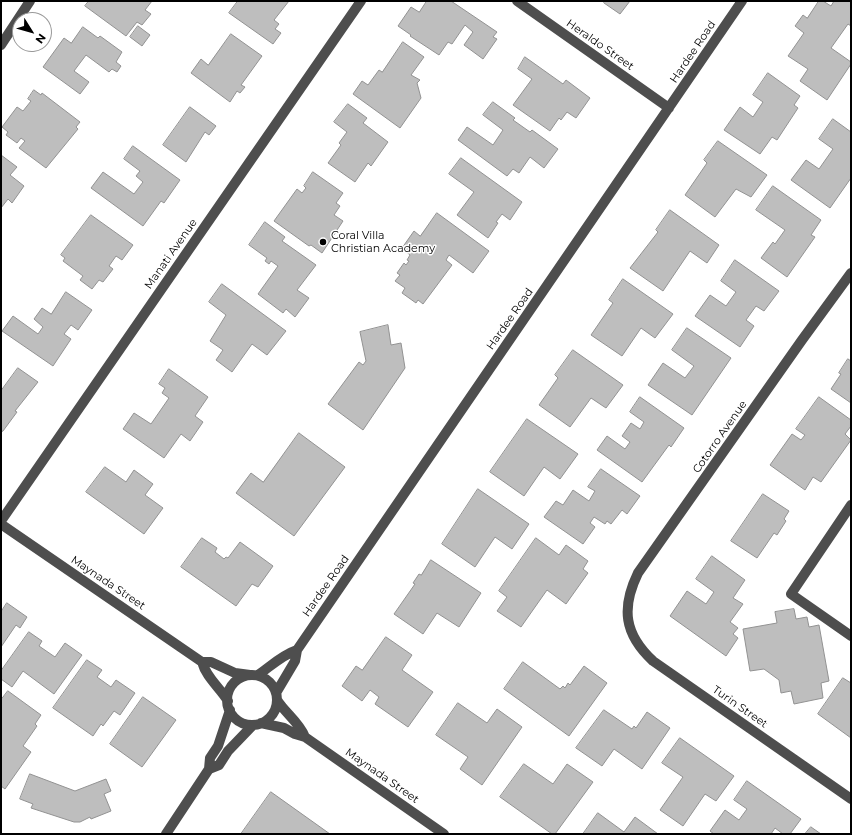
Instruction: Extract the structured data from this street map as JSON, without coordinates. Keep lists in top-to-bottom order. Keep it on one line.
{"streets":{"street":["Heraldo Street","Hardee Road","Manati Avenue","Cotorro Avenue","Maynada Street","Turin Street"]},"crossings":[["Heraldo Street","Hardee Road"],["Hardee Road","Maynada Street"],["Manati Avenue","Maynada Street"],["Cotorro Avenue","Turin Street"]],"places":["Coral Villa Christian Academy"],"north":"bottom right"}
